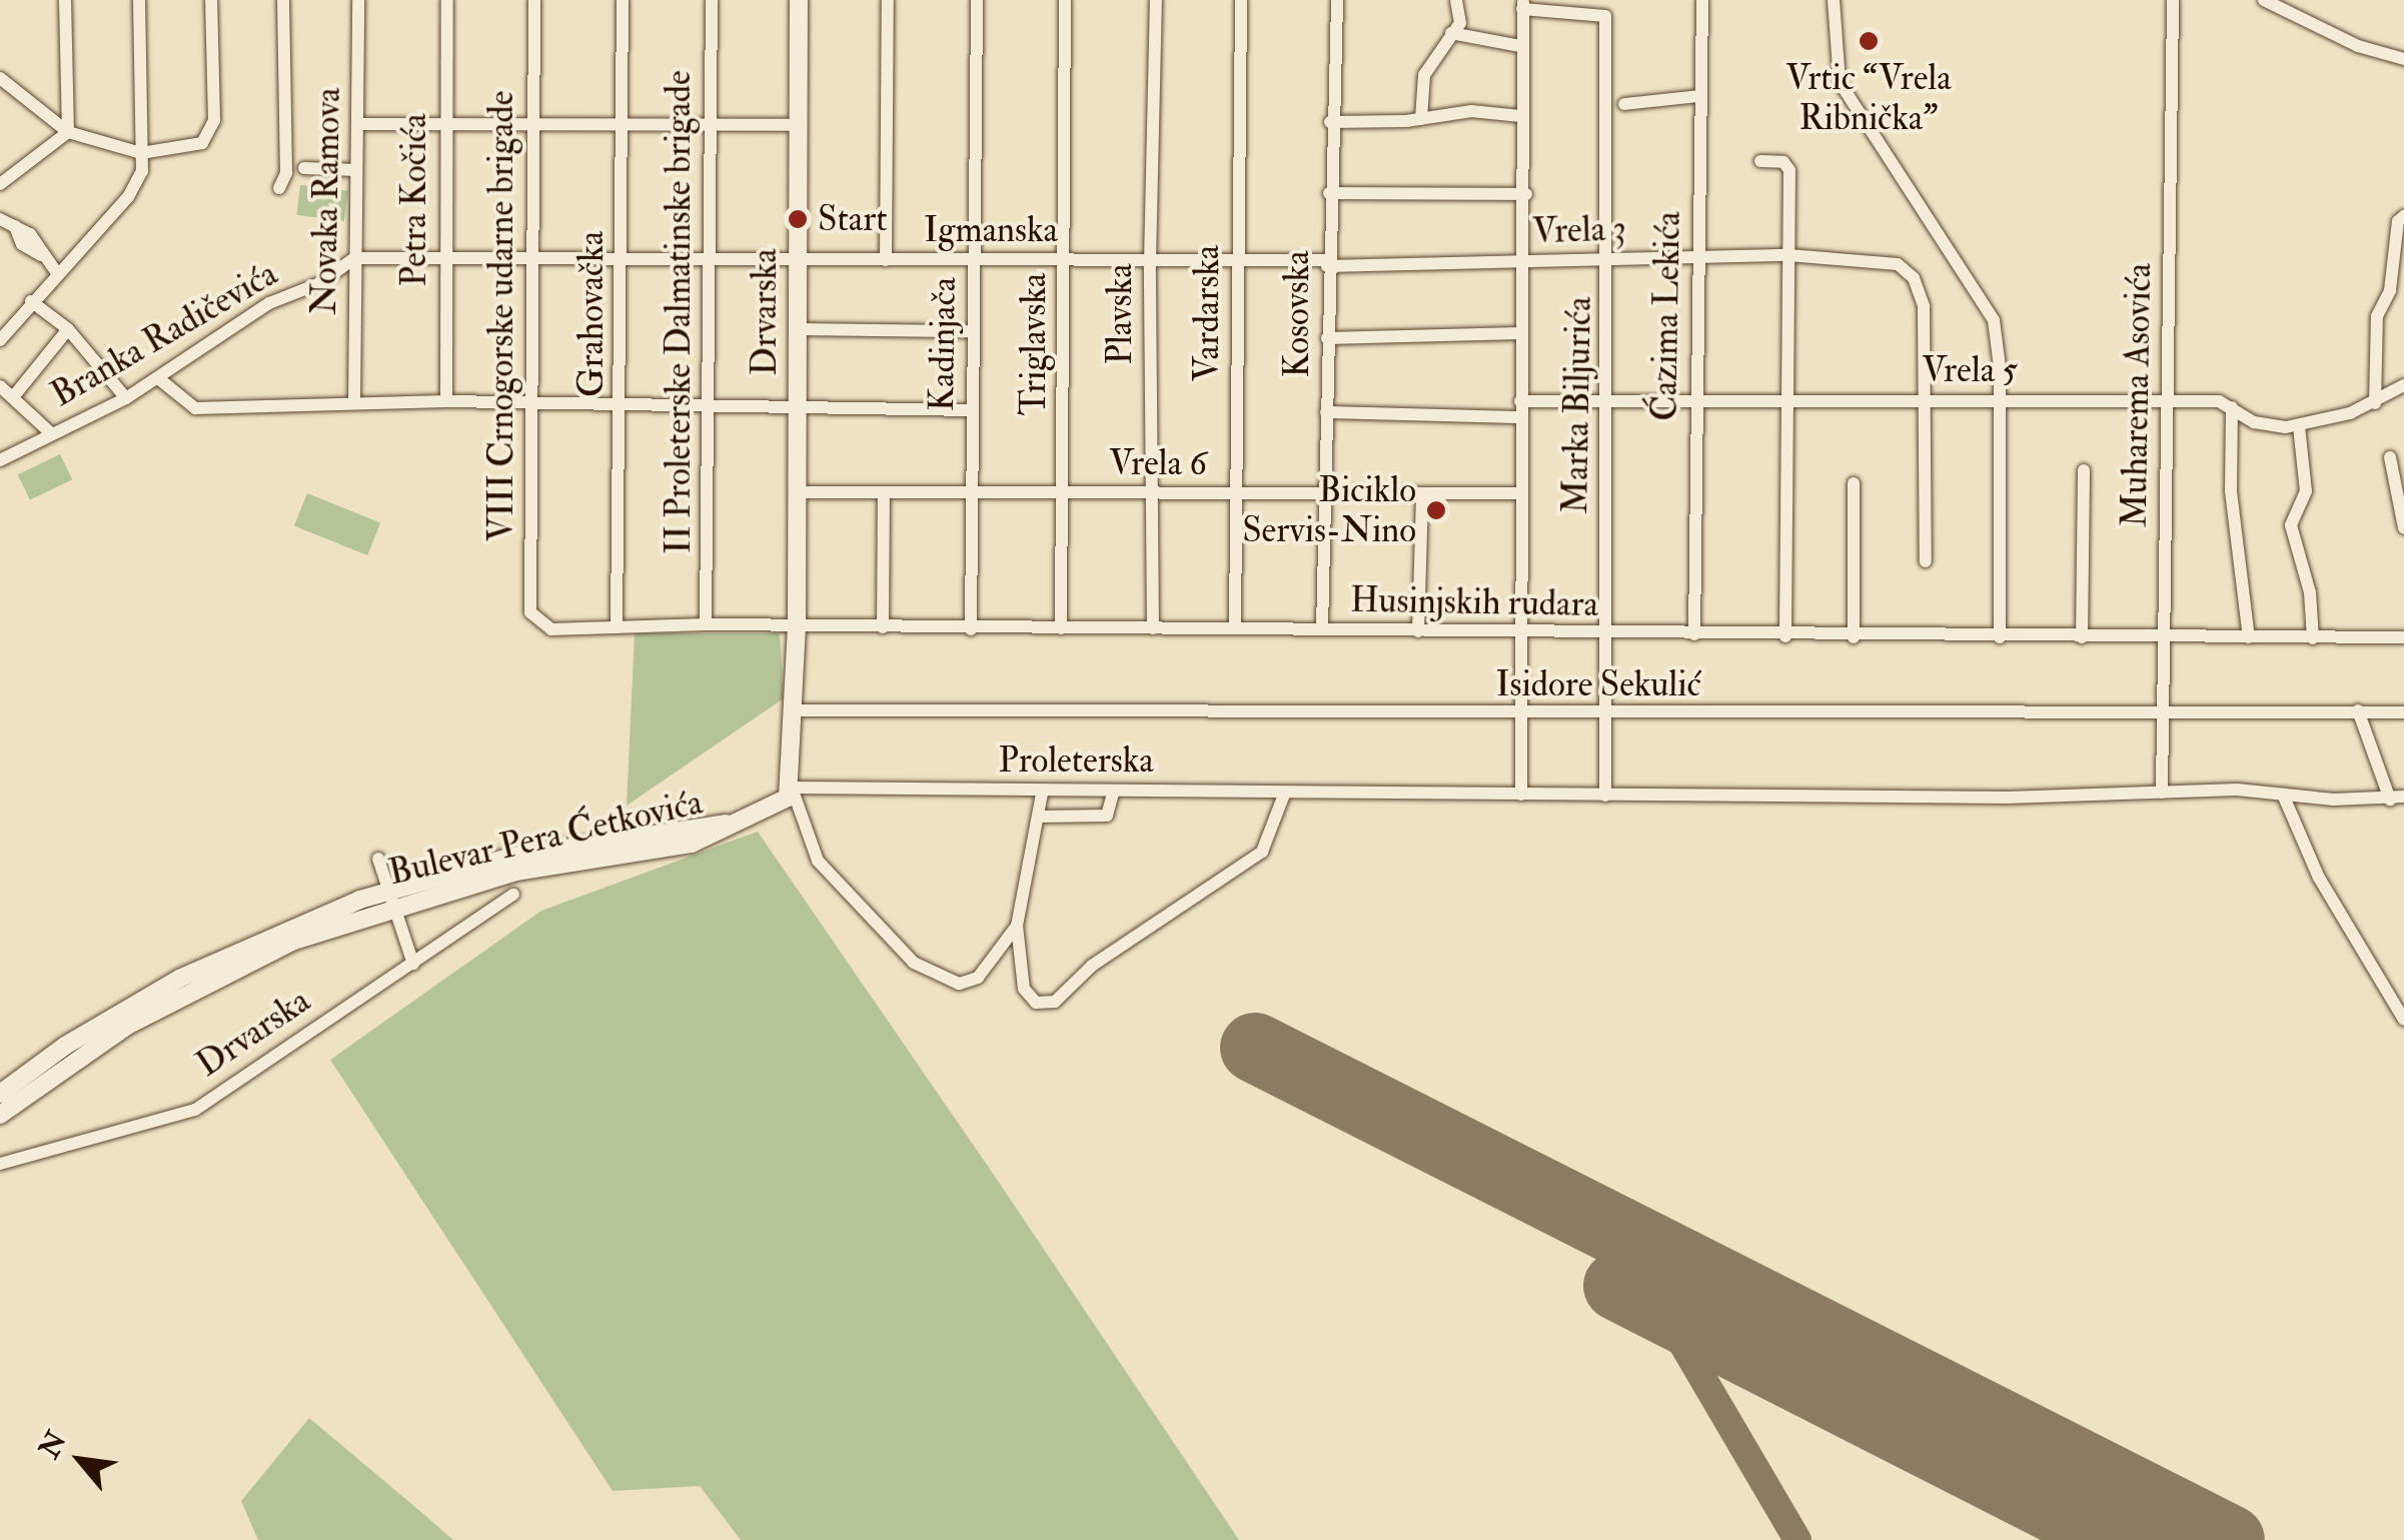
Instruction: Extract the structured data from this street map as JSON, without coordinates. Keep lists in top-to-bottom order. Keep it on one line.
{"streets":{"main road":["Drvarska","Bulevar Pera Ćetkovića"],"street":["Petra Kočića","Novaka Ramova","Igmanska","Vrela 3","II Proleterske Dalmatinske brigade","Vardarska","Grahovačka","Plavska","Kosovska","VIII Crnogorske udarne brigade","Ćazima Lekića","Branka Radičevića","Kadinjača","Triglavska","Vrela 5","Muharema Asovića","Marka Biljurića","Vrela 6","Husinjskih rudara","Isidore Sekulić","Proleterska"]},"crossings":[["Petra Kočića","Igmanska"],["Novaka Ramova","Igmanska"],["Novaka Ramova","Branka Radičevića"],["Igmanska","Vrela 3"],["Igmanska","II Proleterske Dalmatinske brigade"],["Igmanska","Drvarska"],["Igmanska","Vardarska"],["Igmanska","Grahovačka"],["Igmanska","Plavska"],["Igmanska","Kosovska"],["Igmanska","VIII Crnogorske udarne brigade"],["Igmanska","Branka Radičevića"],["Igmanska","Kadinjača"],["Igmanska","Triglavska"],["Vrela 3","Kosovska"],["Vrela 3","Ćazima Lekića"],["Vrela 3","Vrela 5"],["Vrela 3","Marka Biljurića"],["II Proleterske Dalmatinske brigade","Husinjskih rudara"],["Drvarska","Vrela 6"],["Drvarska","Husinjskih rudara"],["Vardarska","Vrela 6"],["Vardarska","Husinjskih rudara"],["Grahovačka","Husinjskih rudara"],["Plavska","Vrela 6"],["Plavska","Husinjskih rudara"],["Kosovska","Vrela 6"],["Kosovska","Husinjskih rudara"],["VIII Crnogorske udarne brigade","Husinjskih rudara"],["Ćazima Lekića","Vrela 5"],["Ćazima Lekića","Husinjskih rudara"],["Kadinjača","Vrela 6"],["Kadinjača","Husinjskih rudara"],["Triglavska","Vrela 6"],["Triglavska","Husinjskih rudara"],["Vrela 5","Muharema Asovića"],["Vrela 5","Marka Biljurića"],["Muharema Asovića","Husinjskih rudara"],["Muharema Asovića","Isidore Sekulić"],["Muharema Asovića","Proleterska"],["Marka Biljurića","Husinjskih rudara"],["Marka Biljurića","Isidore Sekulić"],["Marka Biljurića","Proleterska"],["Proleterska","Bulevar Pera Ćetkovića"]],"places":["Vrtic “Vrela Ribnička”","Start","Biciklo Servis-Nino"],"north":"top left"}
